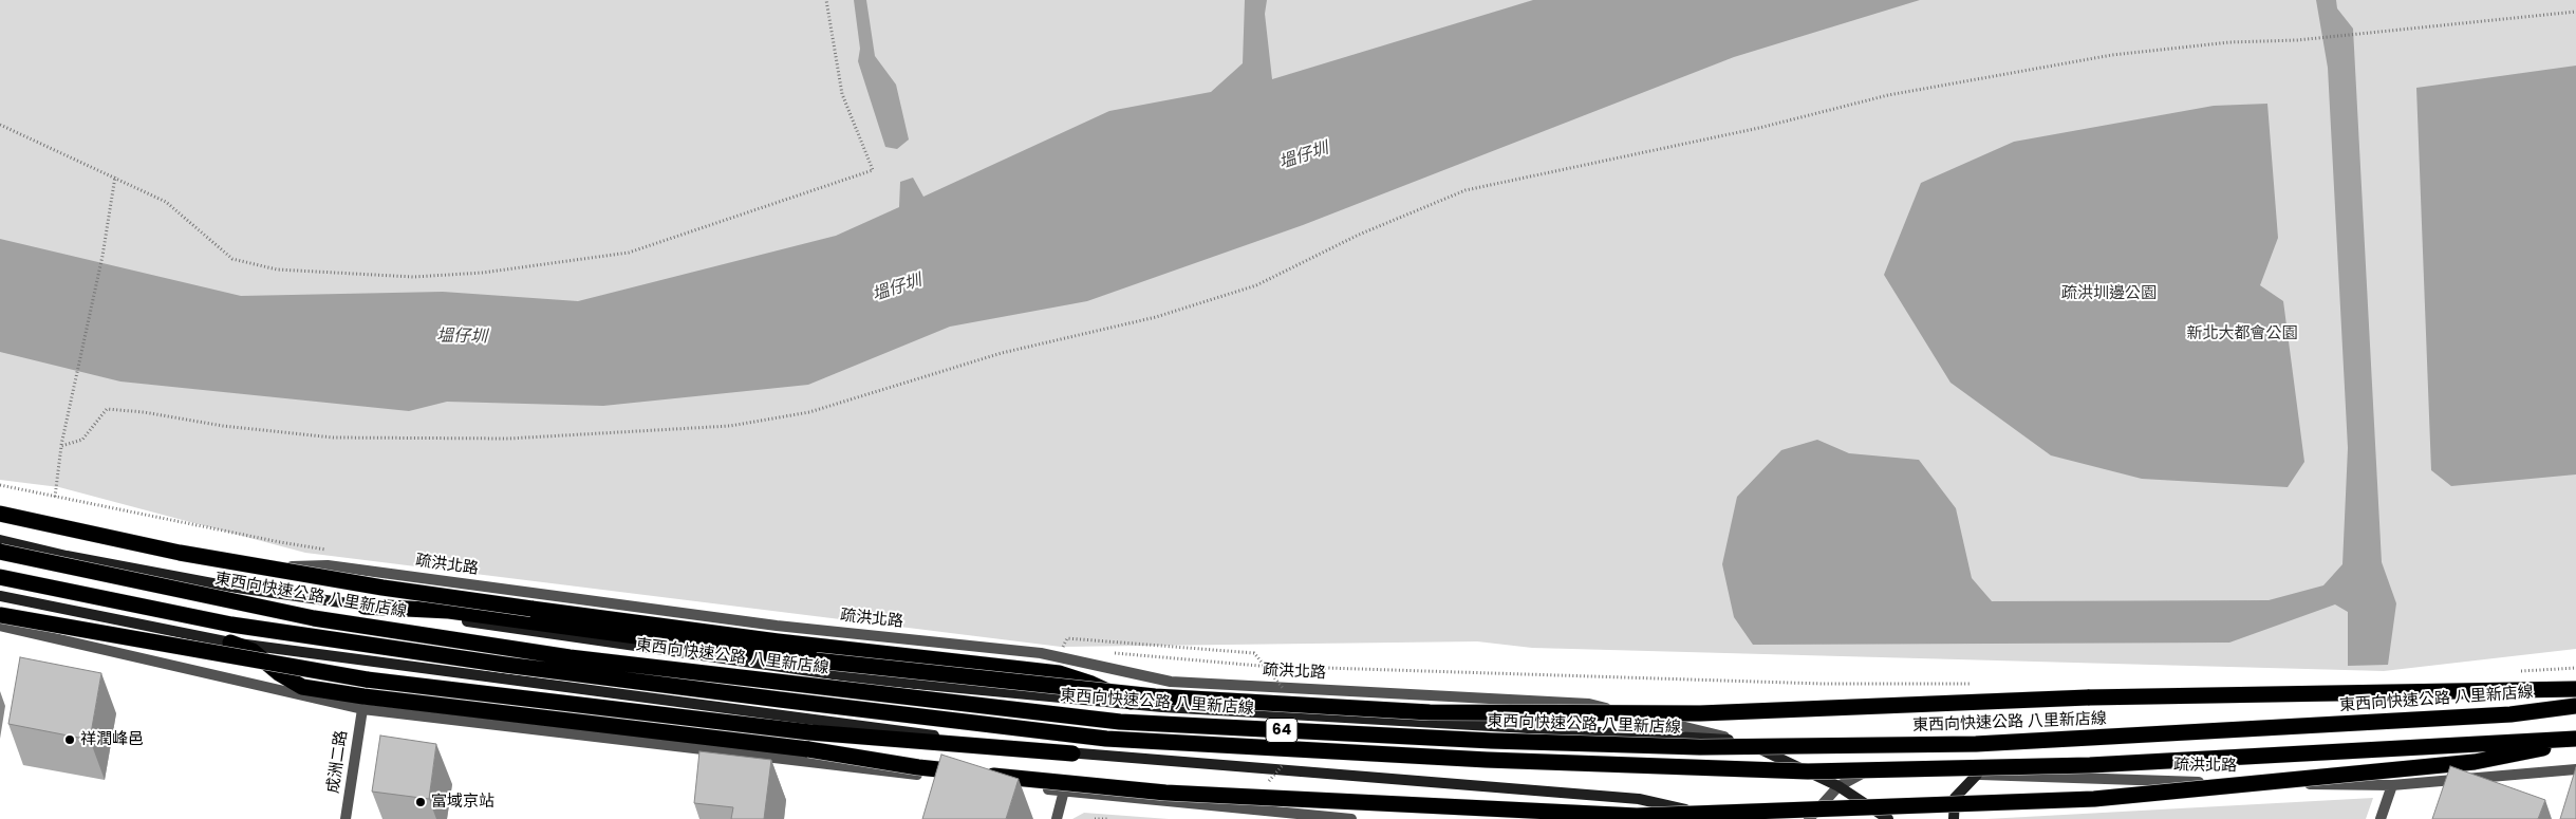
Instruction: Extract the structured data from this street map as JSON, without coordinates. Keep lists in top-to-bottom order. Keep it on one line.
{"streets":{"highway":["東西向快速公路 八里新店線","64"],"street":["疏洪北路","成洲二路"]},"water":["塭仔圳"],"parks":["疏洪圳邊公園","新北大都會公園"],"places":["祥潤峰邑","富域京站"]}
